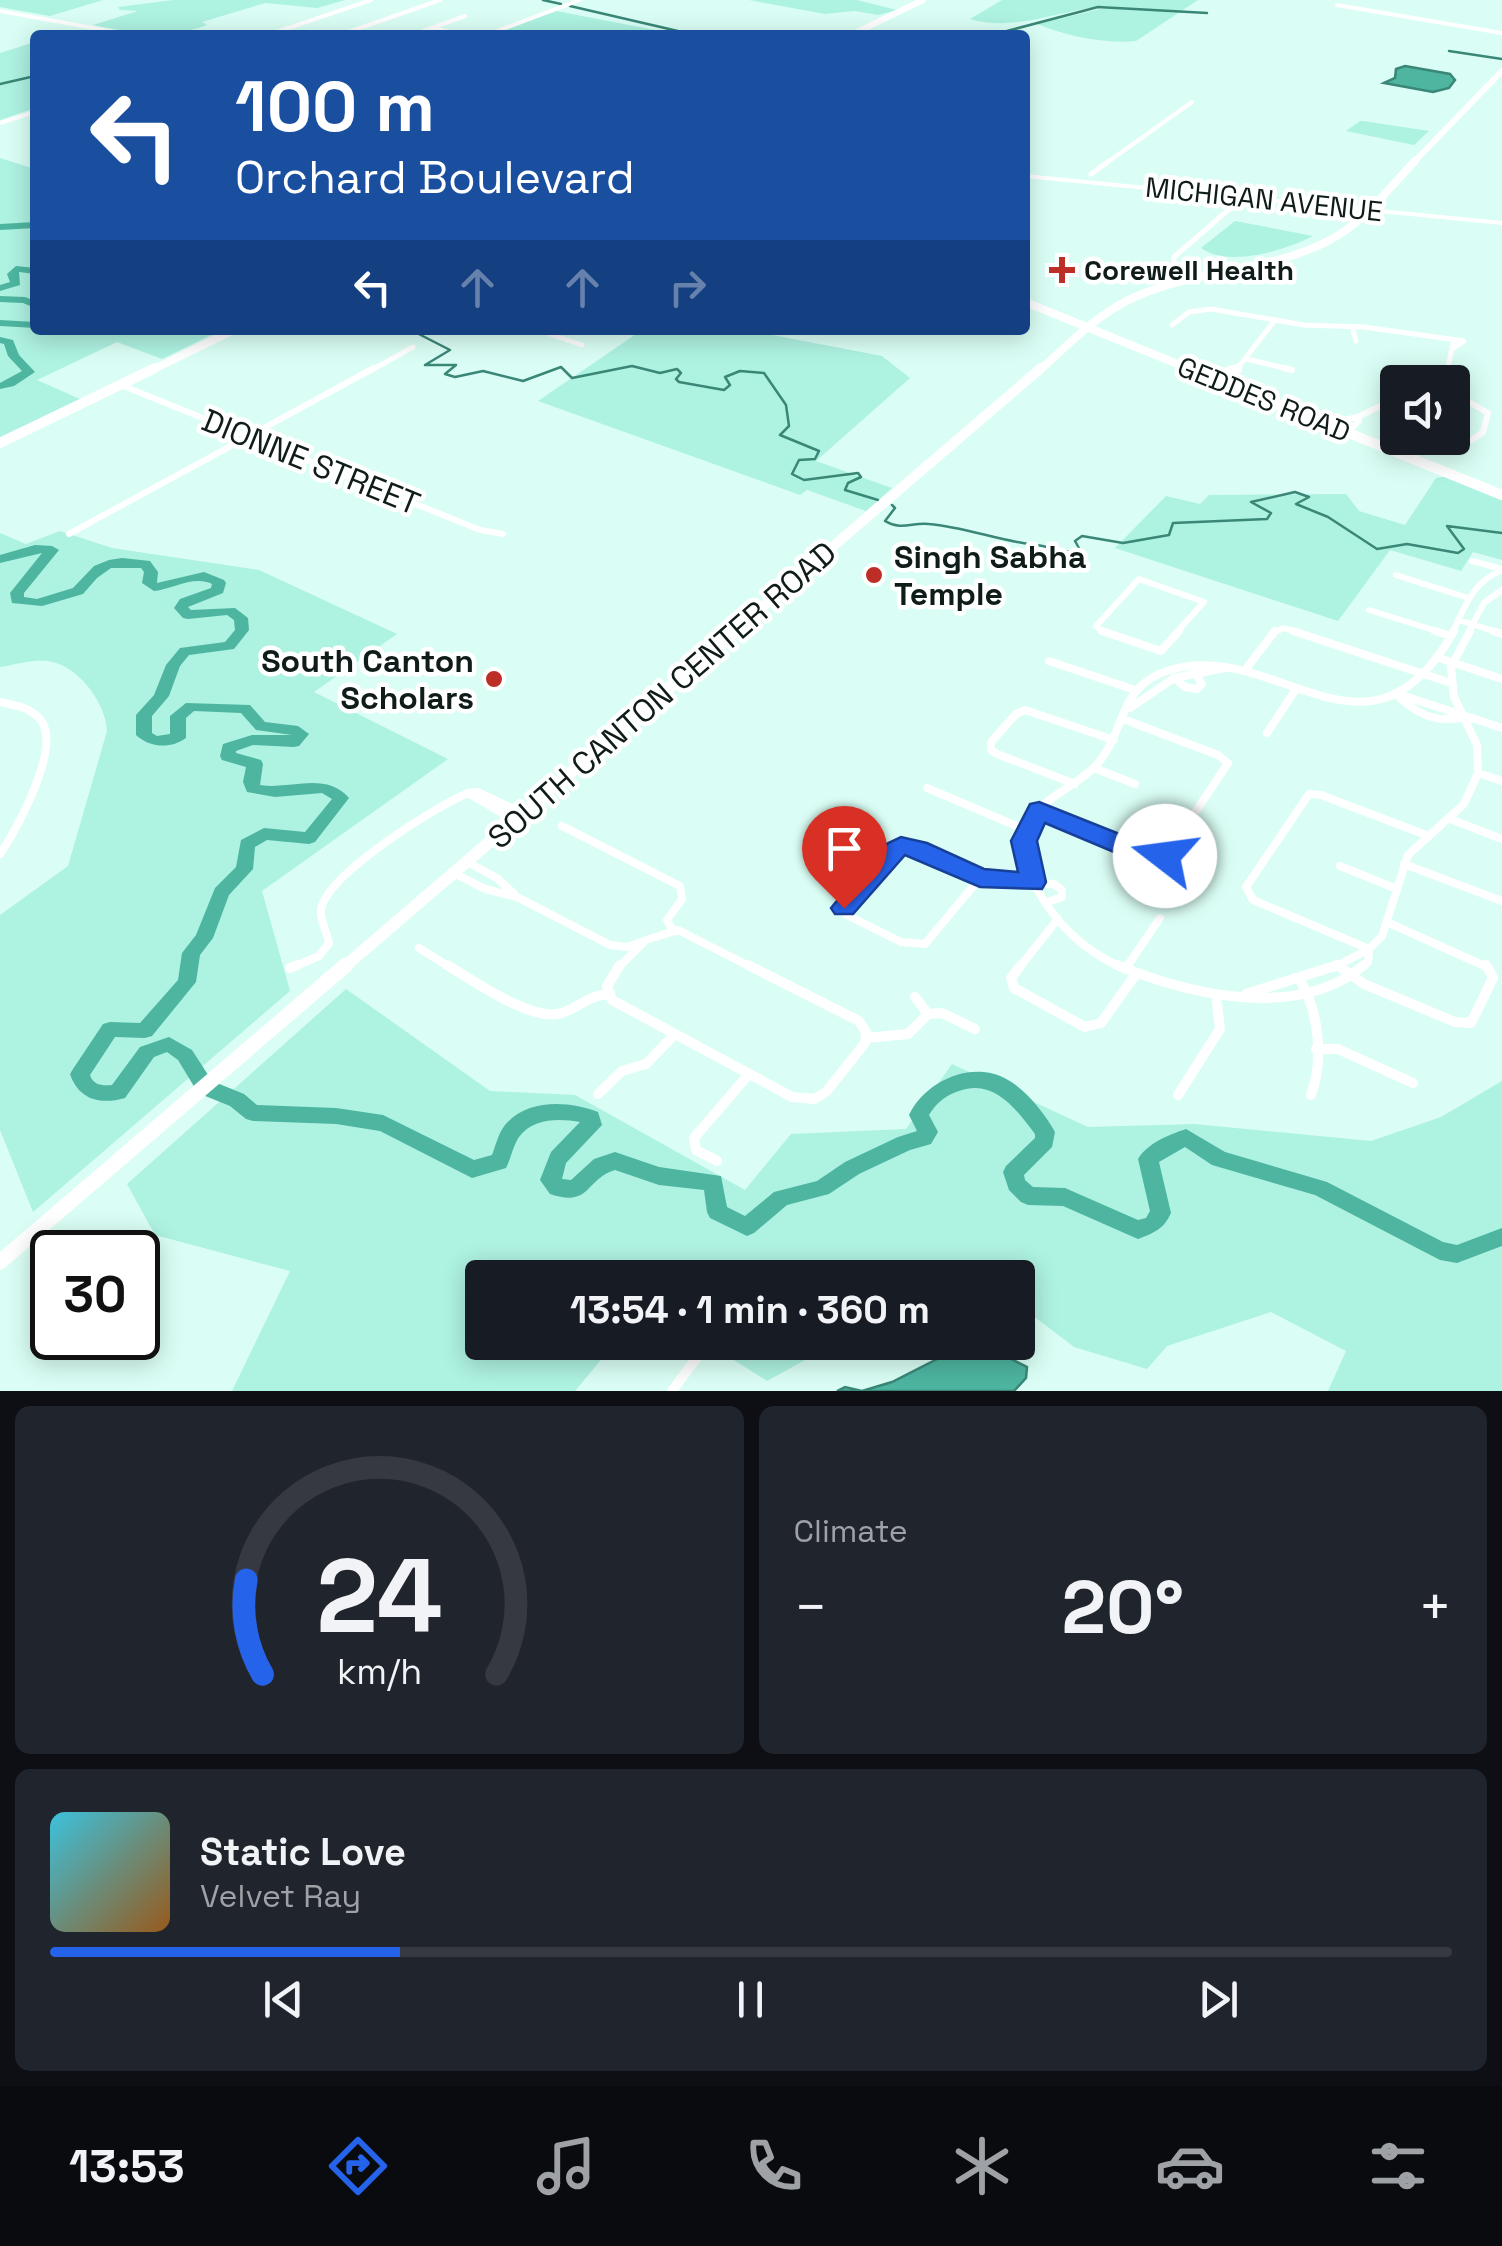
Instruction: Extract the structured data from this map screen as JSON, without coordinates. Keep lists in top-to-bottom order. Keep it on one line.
{"streets":{"main road":["MICHIGAN AVENUE","GEDDES ROAD","SOUTH CANTON CENTER ROAD"],"street":["DIONNE STREET"]},"crossings":[["MICHIGAN AVENUE","SOUTH CANTON CENTER ROAD"],["GEDDES ROAD","SOUTH CANTON CENTER ROAD"]],"places":{"health":["Corewell Health"],"other":["Singh Sabha Temple","South Canton Scholars"]},"page":{"turn":["100 m","Orchard Boulevard"],"limit":"30","trip":"13:54 · 1 min · 360 m","tile":"Climate","heat":["−","20°","+"],"song":["Static Love","Velvet Ray"],"tabs":"13:53","gauge":["24","km/h"]}}
